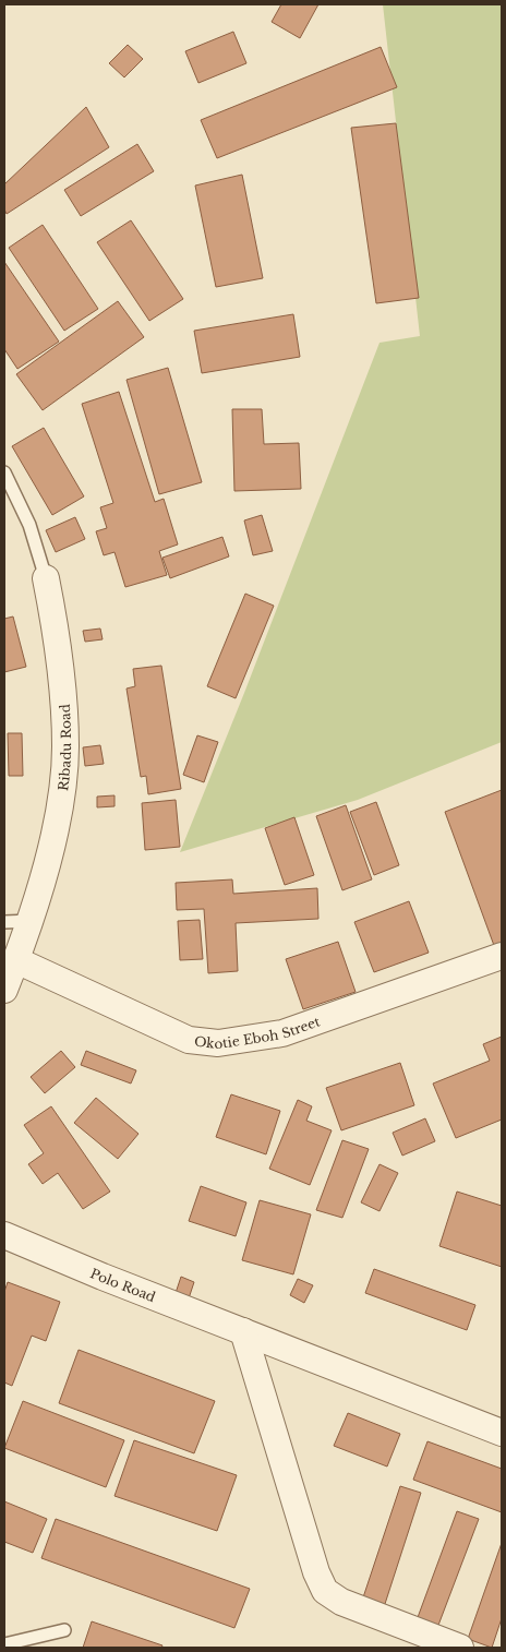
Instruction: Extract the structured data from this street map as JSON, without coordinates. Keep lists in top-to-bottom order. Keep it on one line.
{"streets":{"street":["Ribadu Road","Okotie Eboh Street","Polo Road"]},"crossings":[["Ribadu Road","Okotie Eboh Street"]]}
